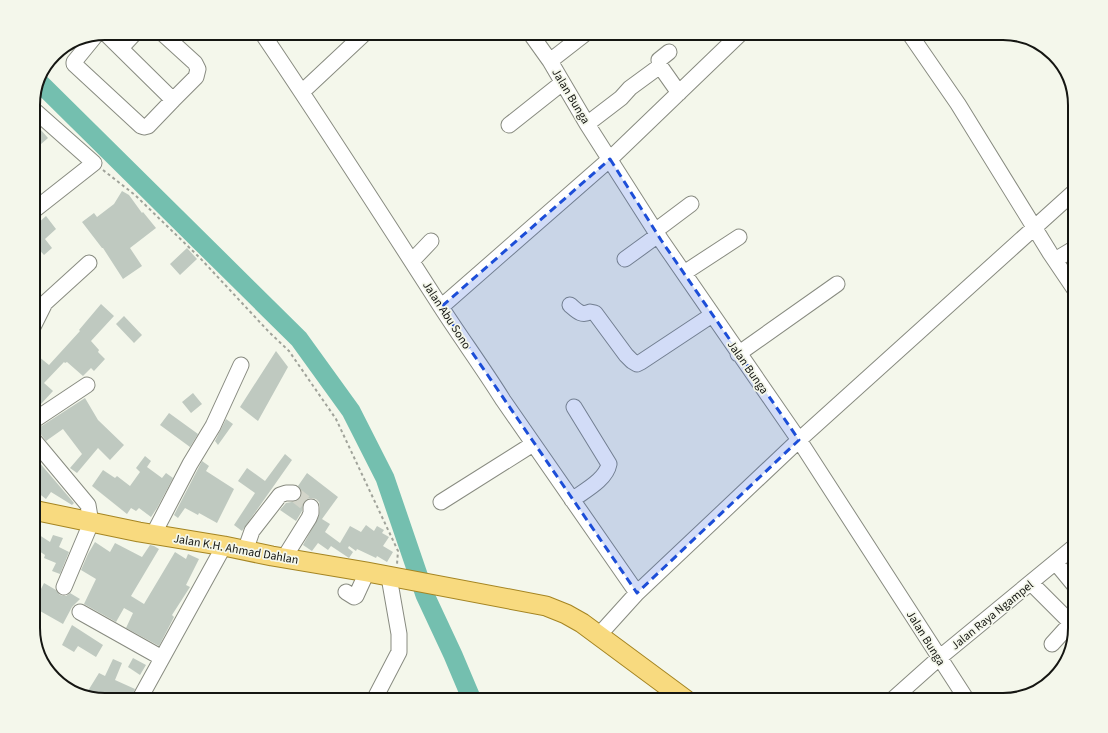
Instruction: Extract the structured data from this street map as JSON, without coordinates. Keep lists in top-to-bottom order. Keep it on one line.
{"streets":{"main road":["Jalan K.H. Ahmad Dahlan"],"street":["Jalan Bunga","Jalan Abu Sono","Jalan Raya Ngampel"]},"crossings":[["Jalan Bunga","Jalan Raya Ngampel"]]}
